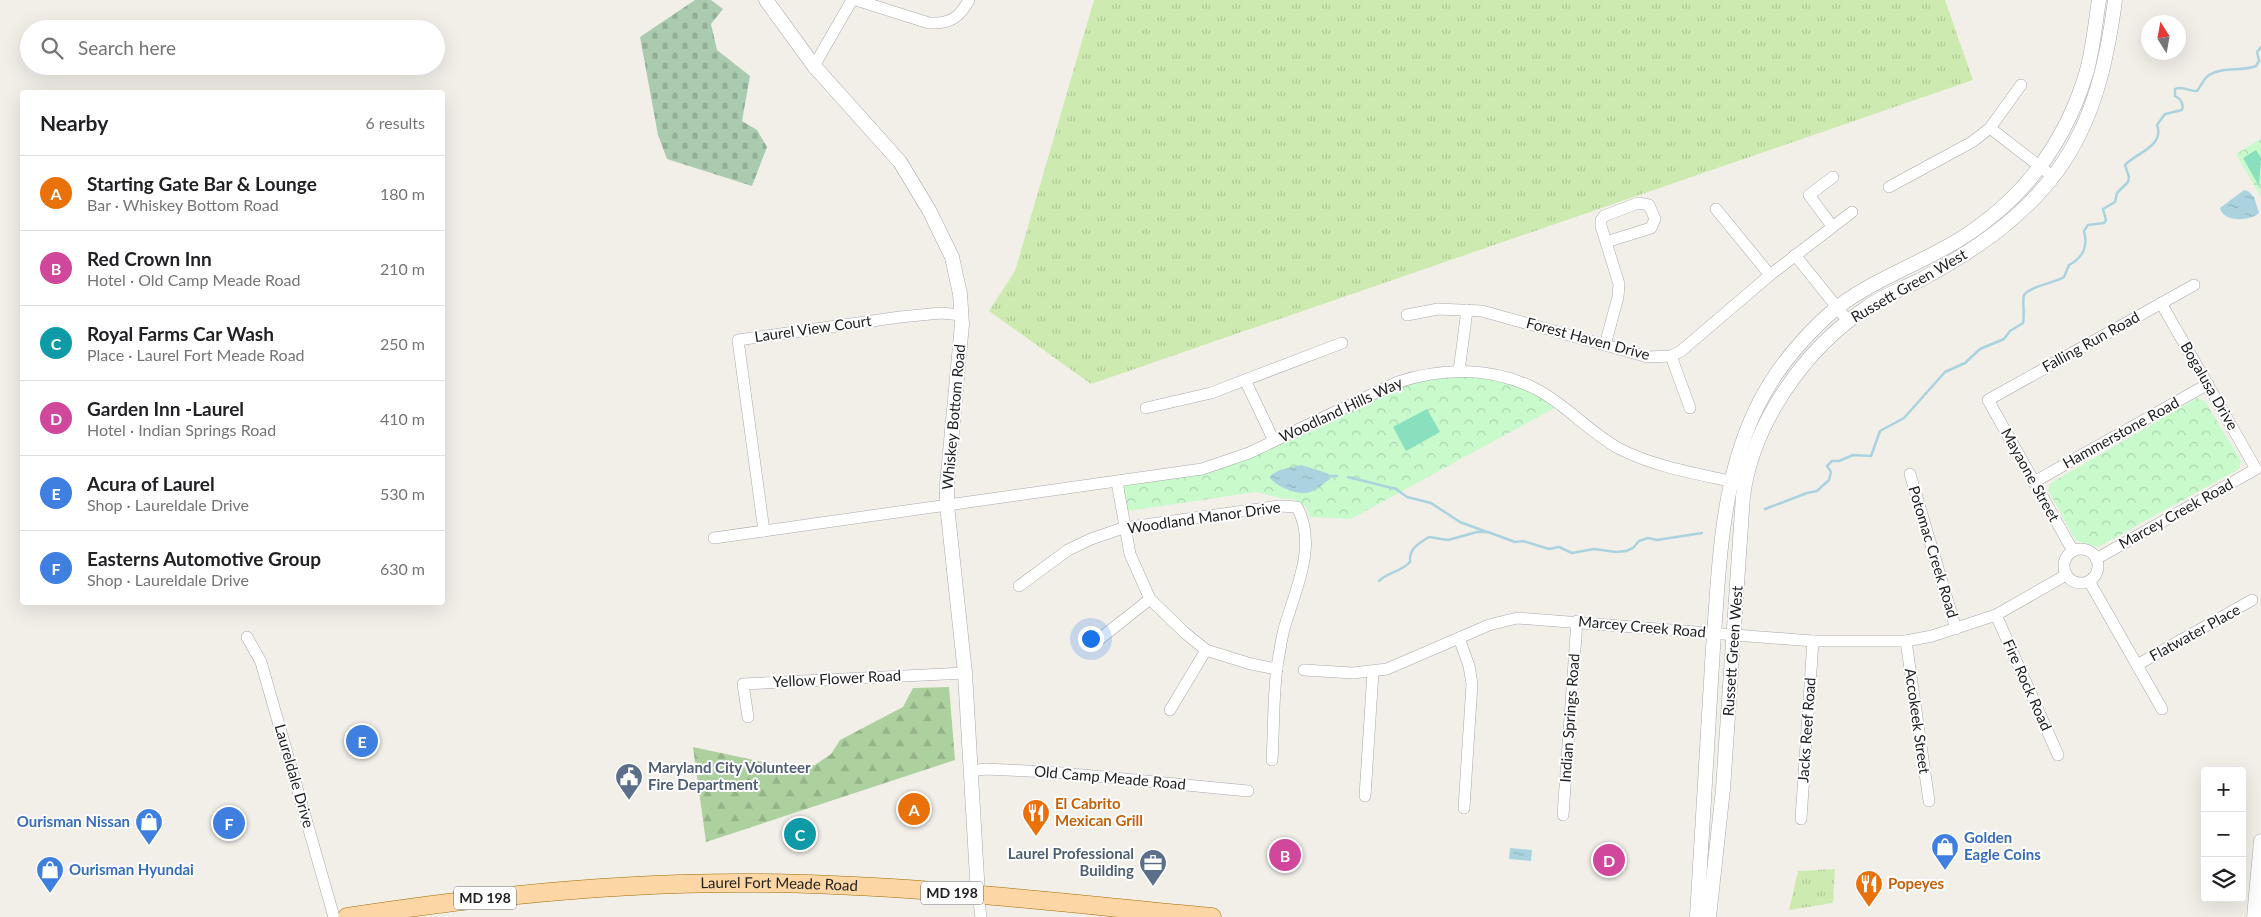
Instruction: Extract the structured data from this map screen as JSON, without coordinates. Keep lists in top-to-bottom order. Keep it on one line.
{"streets":{"main road":["Laurel Fort Meade Road","MD 198"],"street":["Russett Green West","Laurel View Court","Forest Haven Drive","Falling Run Road","Bogalusa Drive","Woodland Hills Way","Whiskey Bottom Road","Hammerstone Road","Mayaone Street","Marcey Creek Road","Woodland Manor Drive","Potomac Creek Road","Flatwater Place","Yellow Flower Road","Fire Rock Road","Indian Springs Road","Accokeek Street","Jacks Reef Road","Laureldale Drive","Old Camp Meade Road"]},"crossings":[["Russett Green West","Woodland Hills Way"],["Russett Green West","Marcey Creek Road"],["Laurel View Court","Whiskey Bottom Road"],["Falling Run Road","Bogalusa Drive"],["Falling Run Road","Mayaone Street"],["Bogalusa Drive","Hammerstone Road"],["Bogalusa Drive","Marcey Creek Road"],["Woodland Hills Way","Whiskey Bottom Road"],["Whiskey Bottom Road","Yellow Flower Road"],["Whiskey Bottom Road","Old Camp Meade Road"],["Whiskey Bottom Road","Laurel Fort Meade Road"],["Hammerstone Road","Mayaone Street"],["Mayaone Street","Marcey Creek Road"],["Marcey Creek Road","Potomac Creek Road"],["Marcey Creek Road","Fire Rock Road"],["Marcey Creek Road","Indian Springs Road"],["Marcey Creek Road","Accokeek Street"],["Marcey Creek Road","Jacks Reef Road"]],"places":{"public building":["Maryland City Volunteer Fire Department"],"restaurant":["El Cabrito Mexican Grill","Popeyes"],"shop":["Ourisman Nissan","Golden Eagle Coins","Ourisman Hyundai"],"office":["Laurel Professional Building"]},"north":"top","page":{"search":"Search here","heading":["Nearby","6 results"],"list":[{"mark":"A","name":"Starting Gate Bar & Lounge","note":"Bar · Whiskey Bottom Road","value":"180 m"},{"mark":"B","name":"Red Crown Inn","note":"Hotel · Old Camp Meade Road","value":"210 m"},{"mark":"C","name":"Royal Farms Car Wash","note":"Place · Laurel Fort Meade Road","value":"250 m"},{"mark":"D","name":"Garden Inn -Laurel","note":"Hotel · Indian Springs Road","value":"410 m"},{"mark":"E","name":"Acura of Laurel","note":"Shop · Laureldale Drive","value":"530 m"},{"mark":"F","name":"Easterns Automotive Group","note":"Shop · Laureldale Drive","value":"630 m"}],"pins":["E","A","F","C","B","D"],"map_buttons":["+","−"]}}
